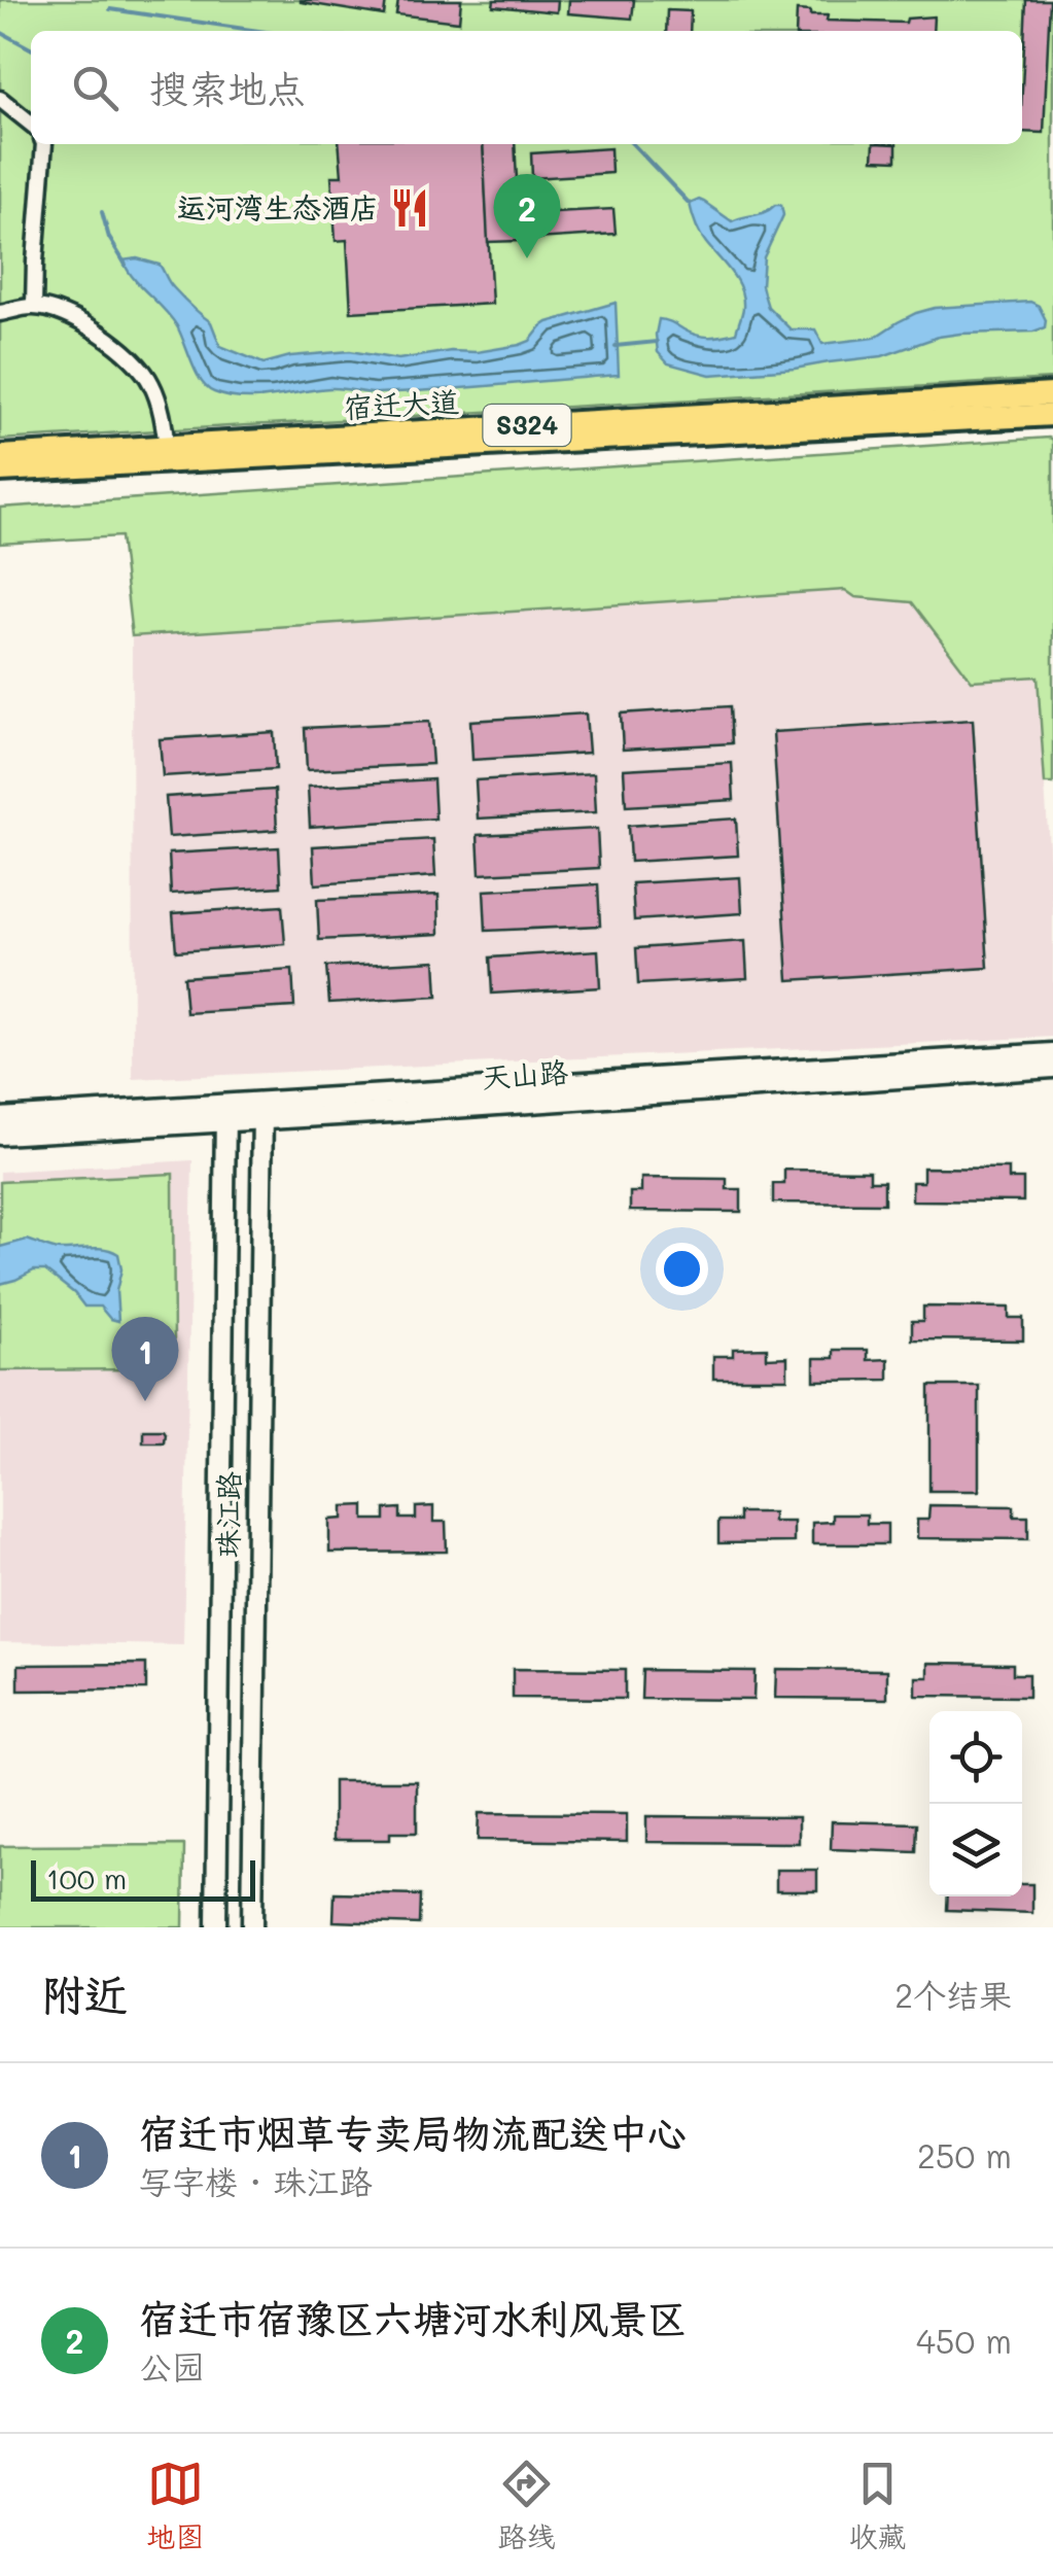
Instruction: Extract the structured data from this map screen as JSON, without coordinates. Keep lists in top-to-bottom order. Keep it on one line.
{"streets":{"main road":["宿迁大道","S324"],"street":["天山路","珠江路"]},"crossings":[["天山路","珠江路"]],"places":{"restaurant":["运河湾生态酒店"]},"scale_bar":"100 m","page":{"search":"搜索地点","pins":["2","1"],"scale":"100 m","heading":["附近","2个结果"],"list":[{"mark":"1","name":"宿迁市烟草专卖局物流配送中心","note":"写字楼 · 珠江路","value":"250 m"},{"mark":"2","name":"宿迁市宿豫区六塘河水利风景区","note":"公园","value":"450 m"}],"nav":["地图","路线","收藏"]}}
